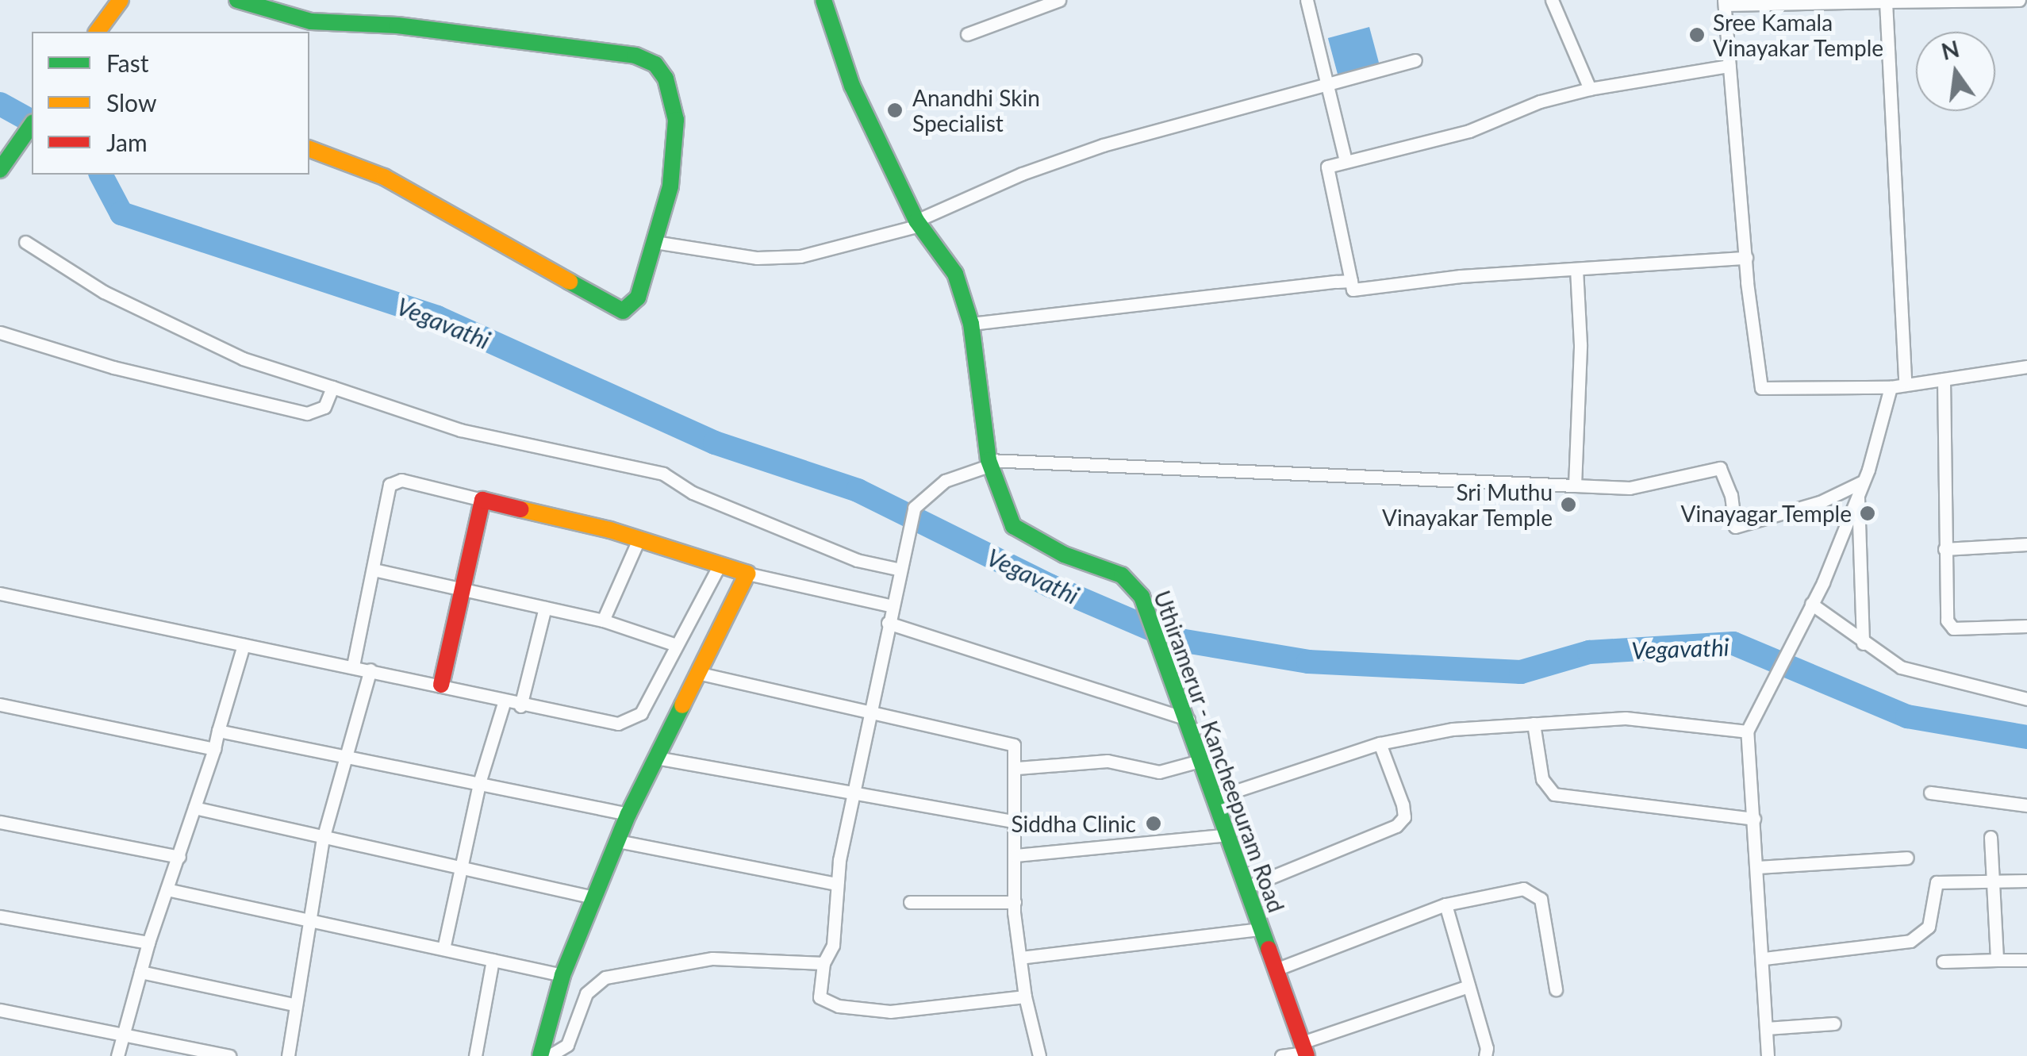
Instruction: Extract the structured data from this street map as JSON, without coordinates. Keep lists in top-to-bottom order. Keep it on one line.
{"streets":{"street":["Uthiramerur - Kancheepuram Road"]},"water":["Vegavathi"],"places":["Sree Kamala Vinayakar Temple","Anandhi Skin Specialist","Sri Muthu Vinayakar Temple","Vinayagar Temple","Siddha Clinic"],"legend":["Fast","Slow","Jam"],"north":"top"}
